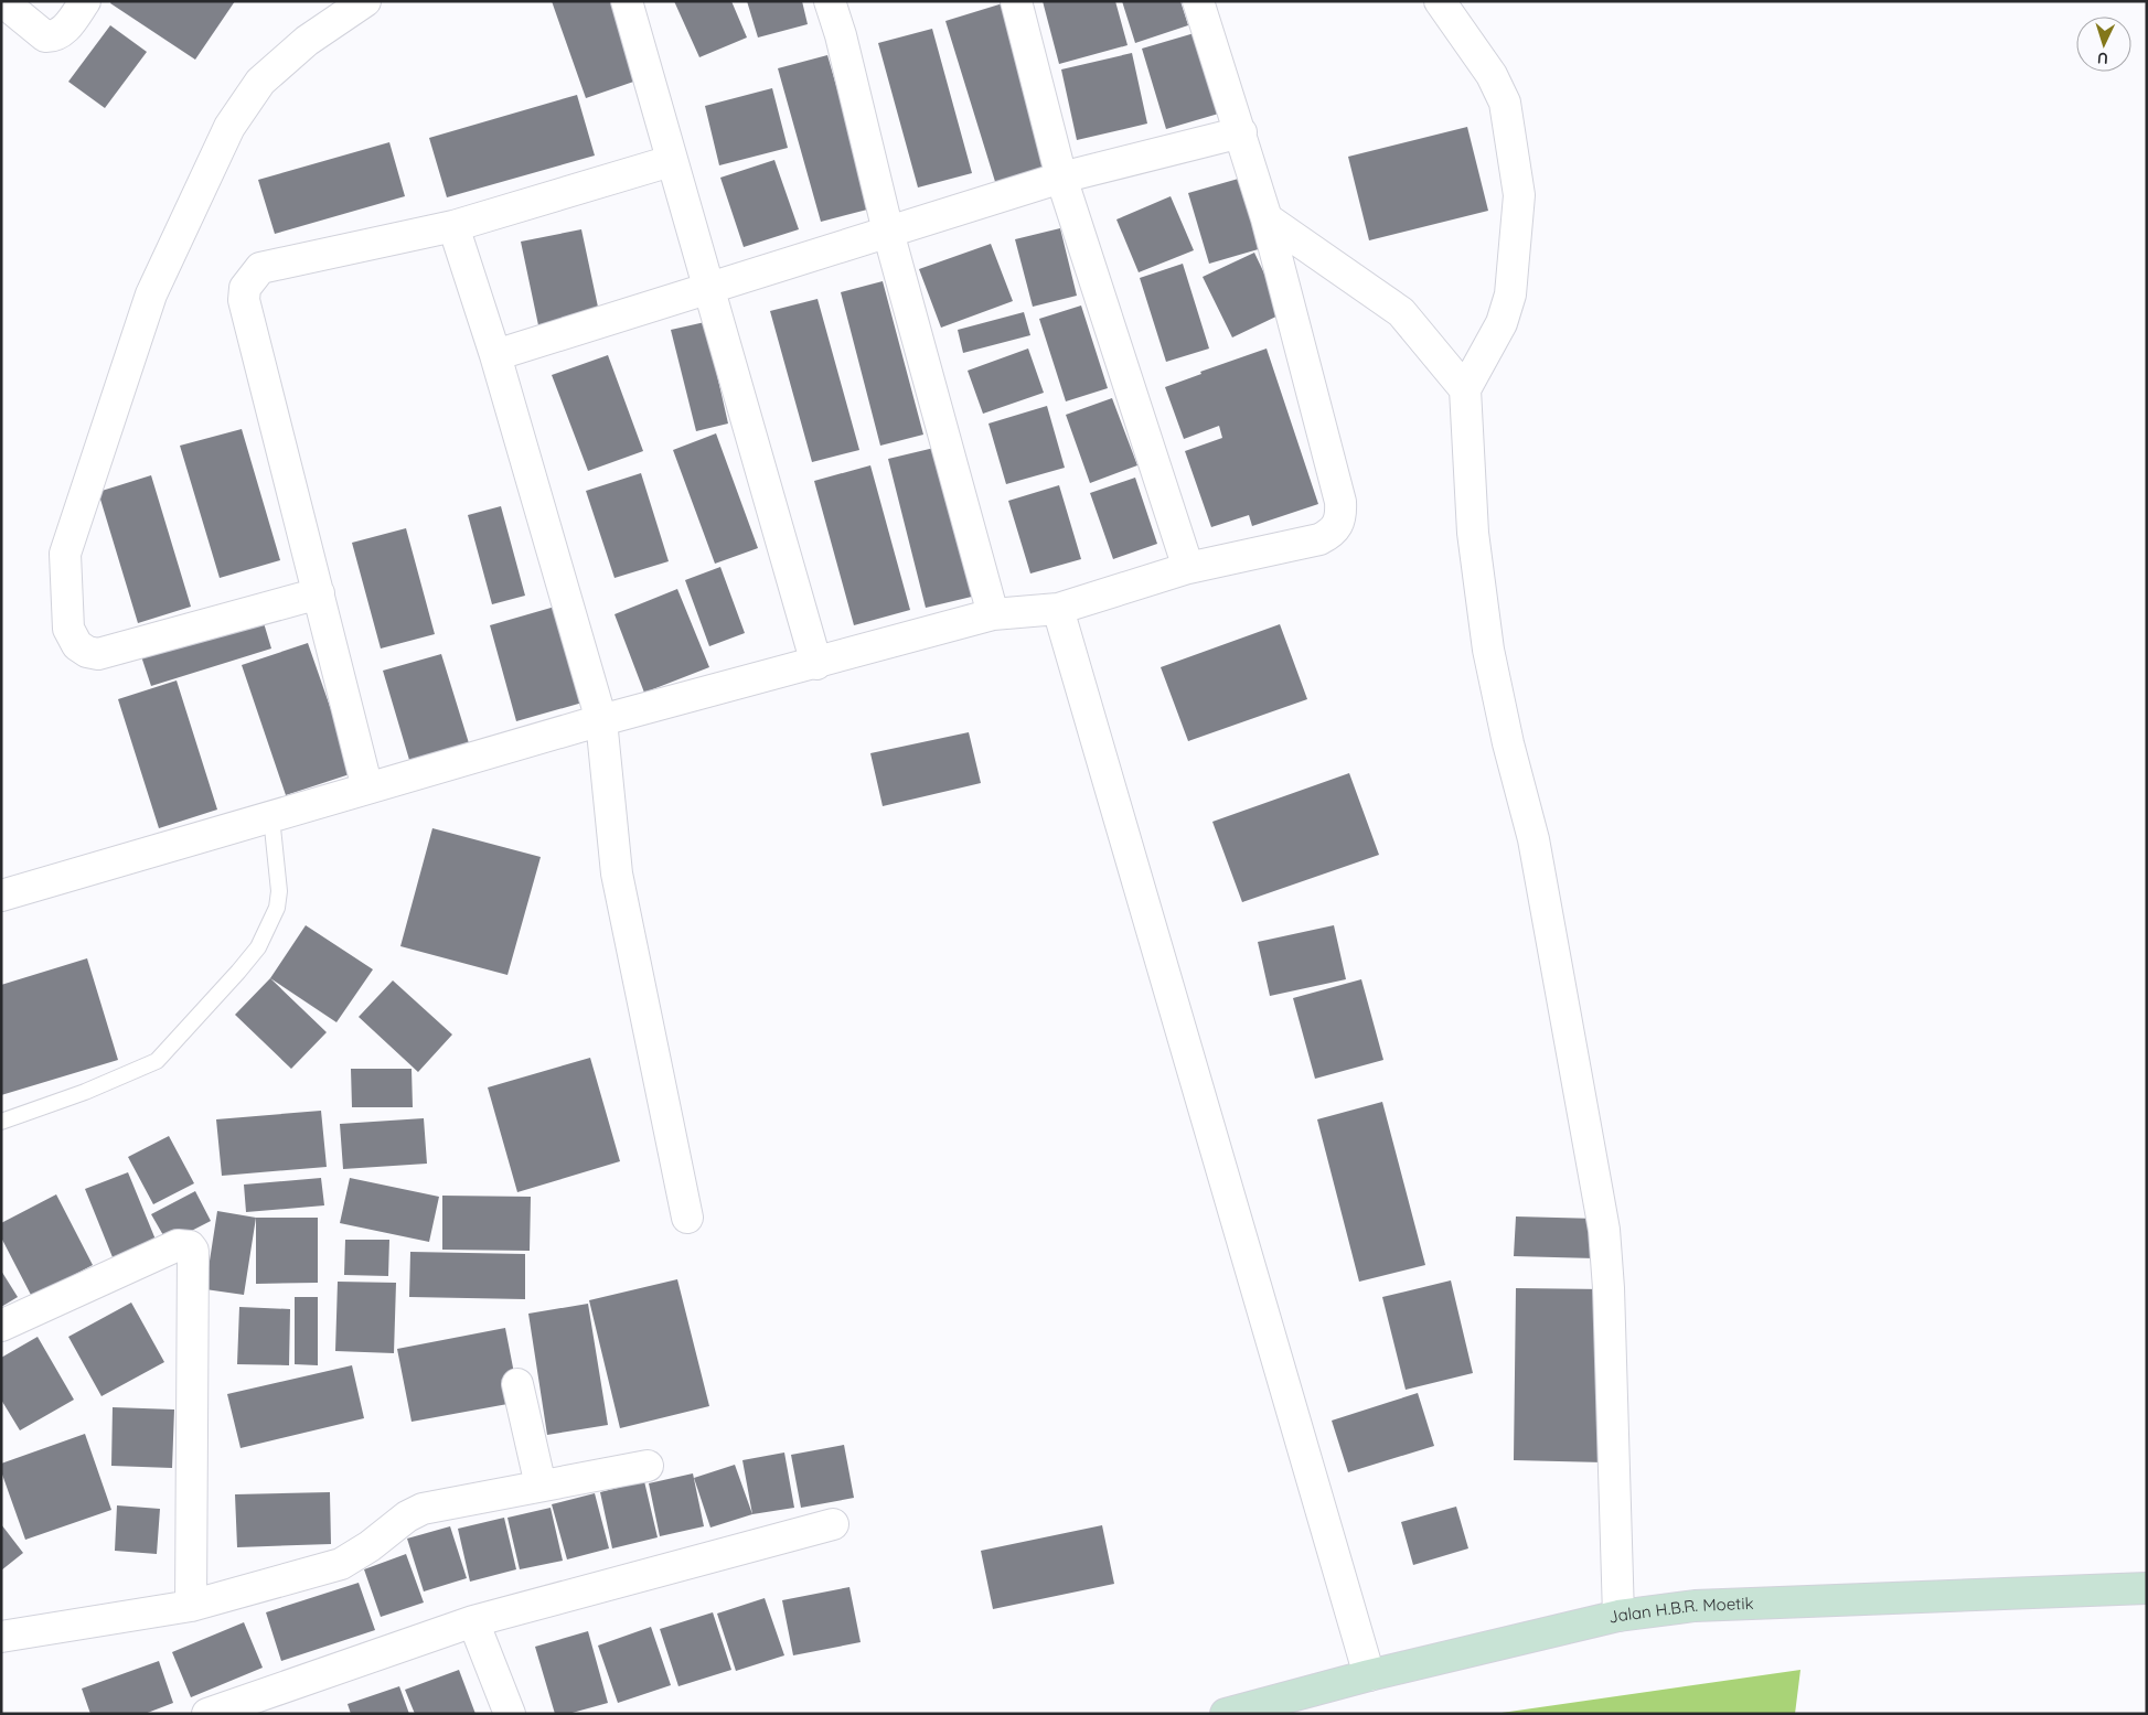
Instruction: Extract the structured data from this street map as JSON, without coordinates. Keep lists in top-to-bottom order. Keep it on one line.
{"streets":{"street":["Jalan H.B.R. Moetik"]},"north":"bottom"}
